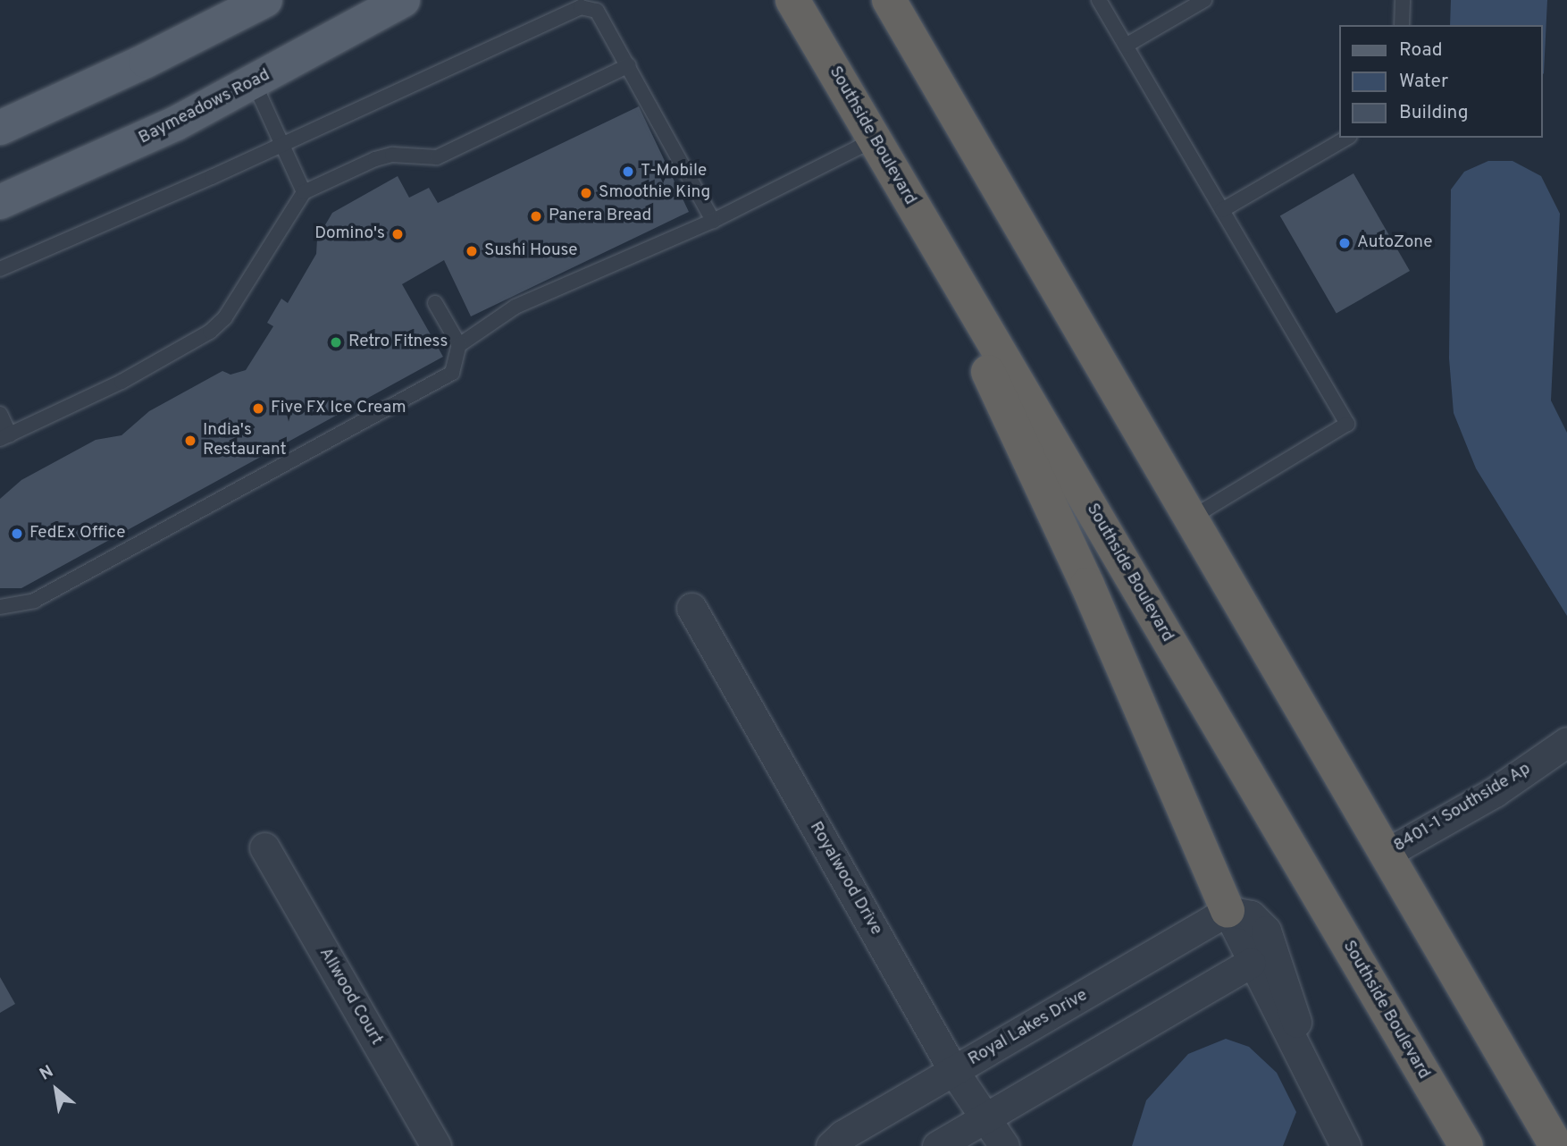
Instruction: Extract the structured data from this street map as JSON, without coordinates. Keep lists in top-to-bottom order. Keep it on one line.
{"streets":{"highway":["Southside Boulevard"],"main road":["Baymeadows Road"],"street":["8401-1 Southside Ap","Royalwood Drive","Allwood Court","Royal Lakes Drive"]},"crossings":[["Royalwood Drive","Royal Lakes Drive"]],"places":["T-Mobile","Smoothie King","Panera Bread","Domino's","AutoZone","Sushi House","Retro Fitness","Five FX Ice Cream","India's Restaurant","FedEx Office"],"legend":["Road","Water","Building"],"north":"top left"}
